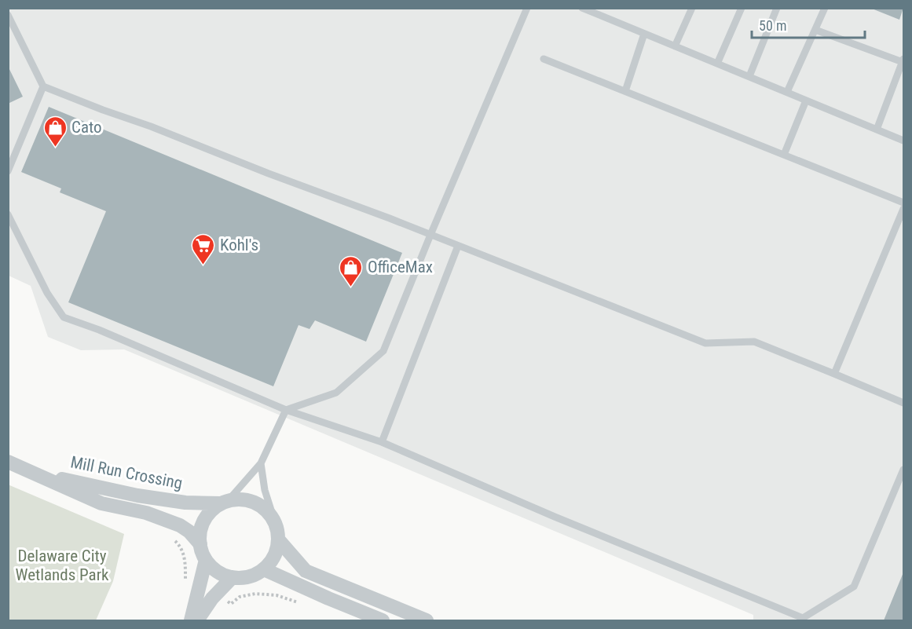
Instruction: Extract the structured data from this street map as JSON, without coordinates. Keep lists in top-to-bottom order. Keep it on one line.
{"streets":{"street":["Mill Run Crossing"]},"parks":["Delaware City Wetlands Park"],"places":{"shop":["Cato","OfficeMax"],"supermarket":["Kohl's"]},"scale_bar":"50 m"}
